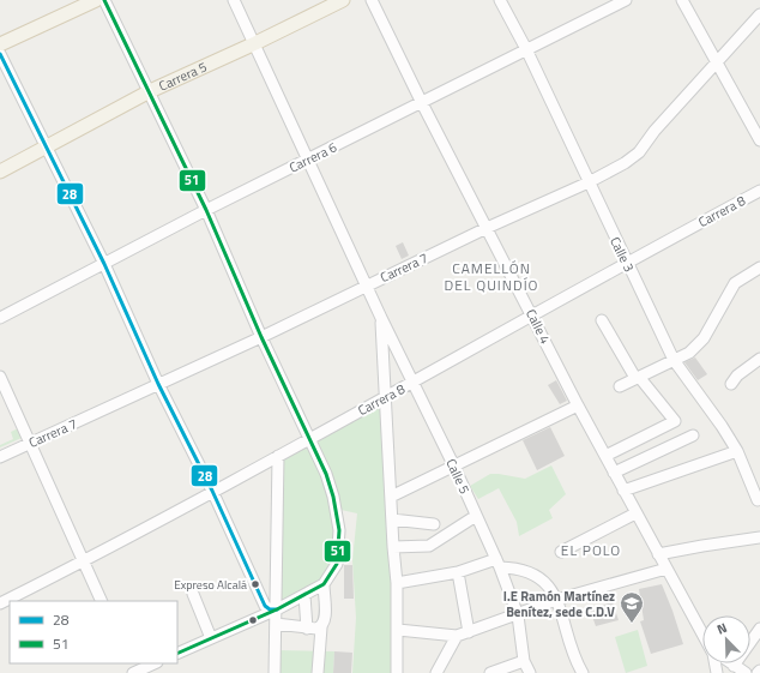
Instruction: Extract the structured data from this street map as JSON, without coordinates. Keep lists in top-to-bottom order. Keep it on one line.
{"streets":{"main road":["Carrera 5"],"street":["Carrera 6","Carrera 8","Calle 3","Carrera 7","Calle 4","Calle 5"]},"crossings":[["Carrera 5","Calle 5"],["Carrera 6","Calle 3"],["Carrera 6","Calle 4"],["Carrera 6","Calle 5"],["Carrera 8","Calle 3"],["Carrera 8","Calle 4"],["Carrera 8","Calle 5"],["Calle 3","Carrera 7"],["Carrera 7","Calle 4"],["Carrera 7","Calle 5"]],"districts":["CAMELLÓN DEL QUINDÍO","EL POLO"],"places":{"other":["Expreso Alcalá"],"school or university":["I.E Ramón Martínez Benítez, sede C.D.V"]},"lines":["transit line 51","transit line 28"],"legend":["28","51"],"north":"top left"}
